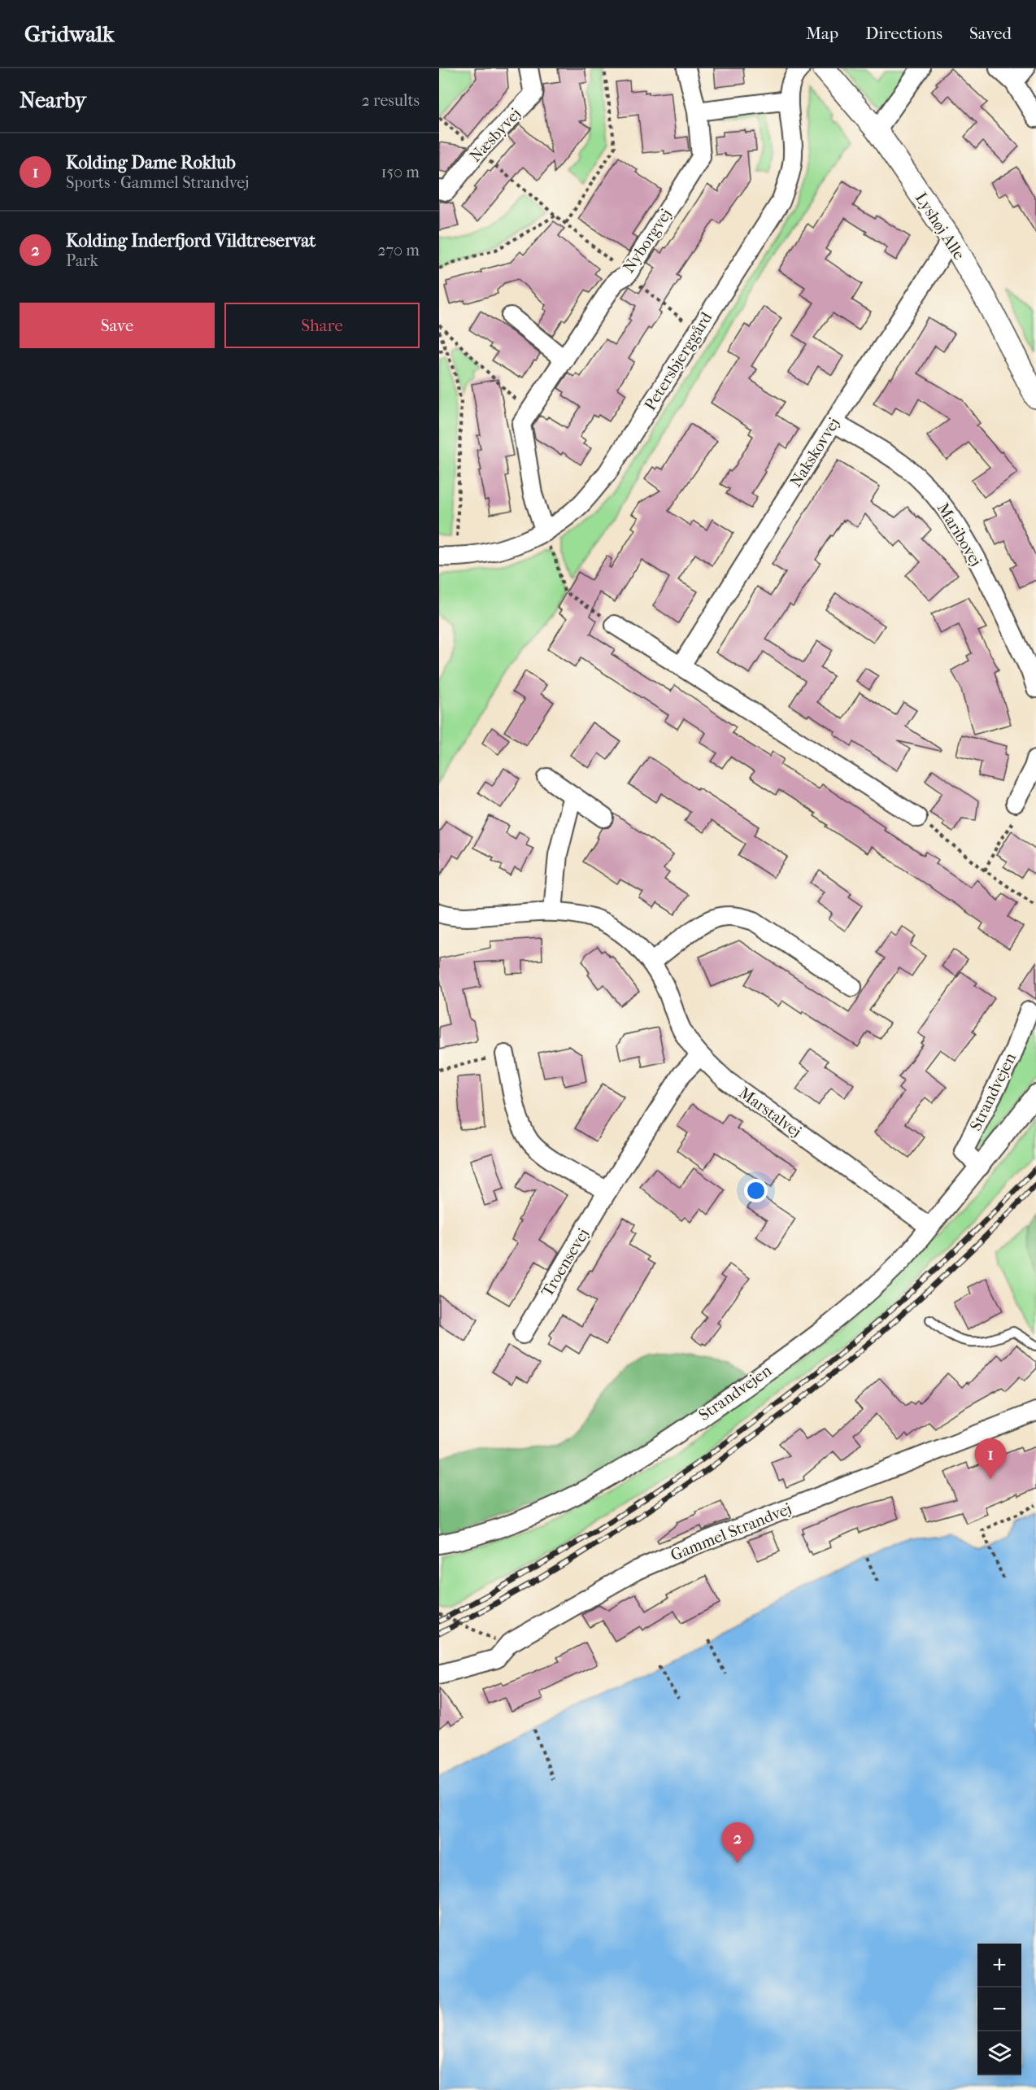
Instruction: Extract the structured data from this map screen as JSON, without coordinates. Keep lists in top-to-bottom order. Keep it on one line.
{"streets":{"street":["Næsbyvej","Lyshøj Alle","Nyborgvej","Petersbjerggård","Nakskovvej","Maribovej","Strandvejen","Marstalvej","Troensevej","Gammel Strandvej"]},"crossings":[["Lyshøj Alle","Nakskovvej"],["Nyborgvej","Petersbjerggård"],["Nakskovvej","Maribovej"],["Strandvejen","Marstalvej"],["Marstalvej","Troensevej"]],"page":{"header":"Gridwalk","nav":["Map","Directions","Saved"],"heading":["Nearby","2 results"],"list":[{"mark":"1","name":"Kolding Dame Roklub","note":"Sports · Gammel Strandvej","value":"150 m"},{"mark":"2","name":"Kolding Inderfjord Vildtreservat","note":"Park","value":"270 m"}],"buttons":["Save","Share"],"pins":["1","2"],"map_buttons":["+","−"]}}
